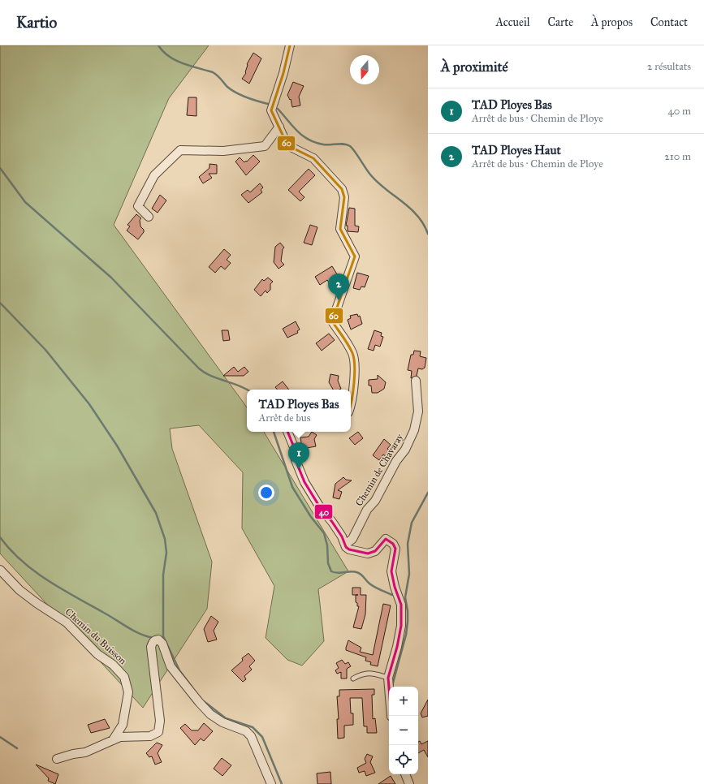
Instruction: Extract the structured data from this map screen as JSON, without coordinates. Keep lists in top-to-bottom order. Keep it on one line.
{"streets":{"street":["Chemin de Chavaray","Chemin du Buisson"]},"lines":["transit line 60","transit line 40"],"north":"bottom","page":{"header":"Kartio","nav":["Accueil","Carte","À propos","Contact"],"heading":["À proximité","2 résultats"],"list":[{"mark":"1","name":"TAD Ployes Bas","note":"Arrêt de bus · Chemin de Ploye","value":"40 m"},{"mark":"2","name":"TAD Ployes Haut","note":"Arrêt de bus · Chemin de Ploye","value":"210 m"}],"pins":["2","1"],"popup":["TAD Ployes Bas","Arrêt de bus"],"map_buttons":["+","−"]}}
